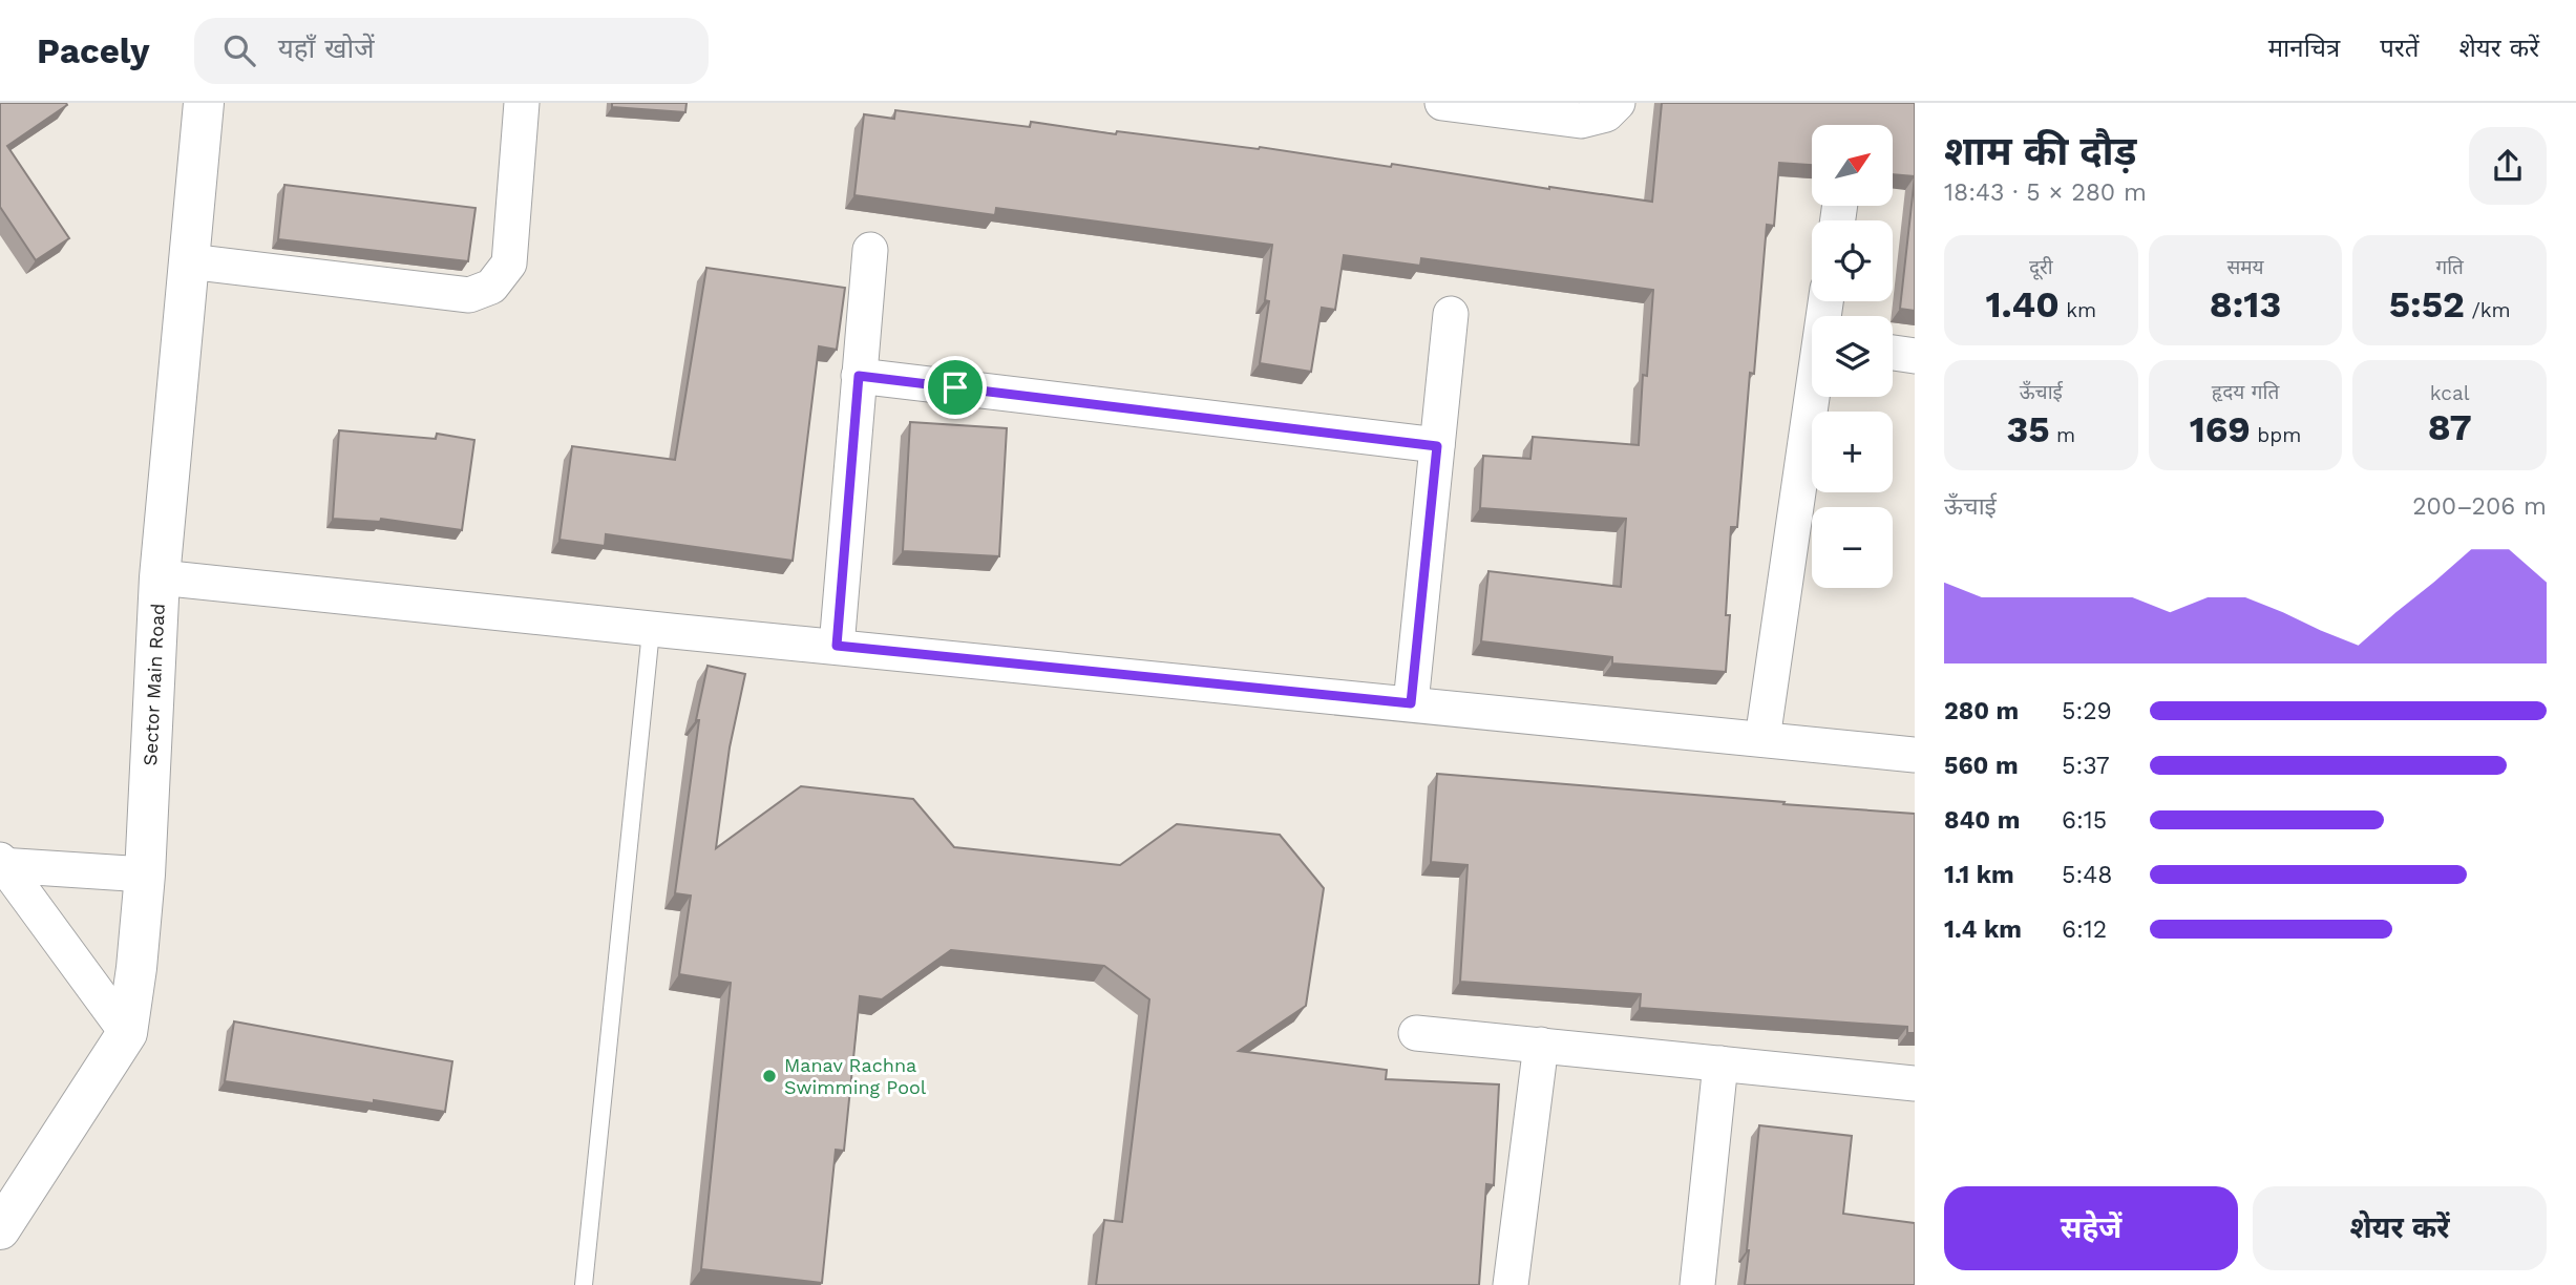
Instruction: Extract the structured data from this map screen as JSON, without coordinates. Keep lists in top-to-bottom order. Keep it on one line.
{"streets":{"street":["Sector Main Road"]},"places":["Manav Rachna Swimming Pool"],"north":"top right","page":{"header":"Pacely","search":"यहाँ खोजें","nav":["मानचित्र","परतें","शेयर करें"],"heading":["शाम की दौड़","18:43 · 5 × 280 m"],"map_buttons":["+","−"],"stats":[["दूरी","1.40 km"],["समय","8:13"],["गति","5:52 /km"],["ऊँचाई","35 m"],["हृदय गति","169 bpm"],["kcal","87"]],"chart":["ऊँचाई","200–206 m"],"list":[{"name":"280 m","note":"5:29"},{"name":"560 m","note":"5:37"},{"name":"840 m","note":"6:15"},{"name":"1.1 km","note":"5:48"},{"name":"1.4 km","note":"6:12"}],"buttons":["सहेजें","शेयर करें"]}}
